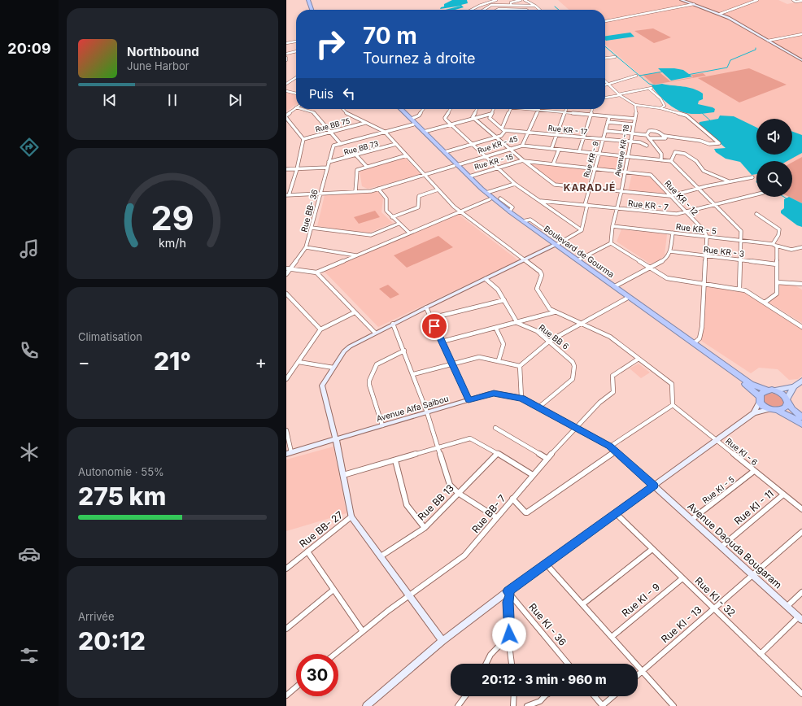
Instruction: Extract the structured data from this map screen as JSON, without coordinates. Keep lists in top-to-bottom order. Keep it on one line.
{"streets":{"highway":["Boulevard de Gourma"],"street":["Rue BB 75","Rue KR - 17","Rue KR - 45","Rue BB 73","Avenue KR - 18","Rue KR - 9","Rue KR - 15","Rue KR - 12","Rue KR - 7","Rue BB- 36","Rue KR - 5","Rue KR - 3","Rue BB 6","Avenue Alfa Saibou","Rue KI - 6","Rue KI - 5","Rue BB 13","Rue KI - 11","Rue BB- 7","Rue BB- 27","Avenue Daouda Bougaram","Rue KI - 32","Rue KI - 9","Rue KI - 36","Rue KI - 13"]},"crossings":[["Rue KR - 17","Rue KR - 45"],["Rue KR - 17","Avenue KR - 18"],["Rue KR - 17","Rue KR - 9"],["Rue KR - 45","Rue BB- 36"],["Rue KR - 45","Boulevard de Gourma"],["Rue BB 73","Rue BB- 36"],["Avenue KR - 18","Rue KR - 12"],["Avenue KR - 18","Rue KR - 7"],["Avenue KR - 18","Rue KR - 5"],["Rue KR - 9","Rue KR - 7"],["Rue KR - 15","Boulevard de Gourma"],["Rue KR - 12","Rue KR - 7"],["Rue KR - 12","Rue KR - 5"],["Rue BB 6","Avenue Alfa Saibou"],["Avenue Alfa Saibou","Rue BB- 7"],["Avenue Alfa Saibou","Avenue Daouda Bougaram"],["Rue KI - 6","Rue KI - 5"],["Rue KI - 6","Rue KI - 11"],["Rue KI - 5","Avenue Daouda Bougaram"],["Rue KI - 11","Avenue Daouda Bougaram"],["Avenue Daouda Bougaram","Rue KI - 13"],["Rue KI - 32","Rue KI - 9"],["Rue KI - 32","Rue KI - 13"]],"districts":["KARADJÉ"],"page":{"tabs":"20:09","turn":["70 m","Tournez à droite"],"song":["Northbound","June Harbor"],"then":"Puis","tile":["Climatisation",["Autonomie · 55%","275 km"],["Arrivée","20:12"]],"heat":["−","21°","+"],"limit":"30","trip":"20:12 · 3 min · 960 m","gauge":["29","km/h"]}}
